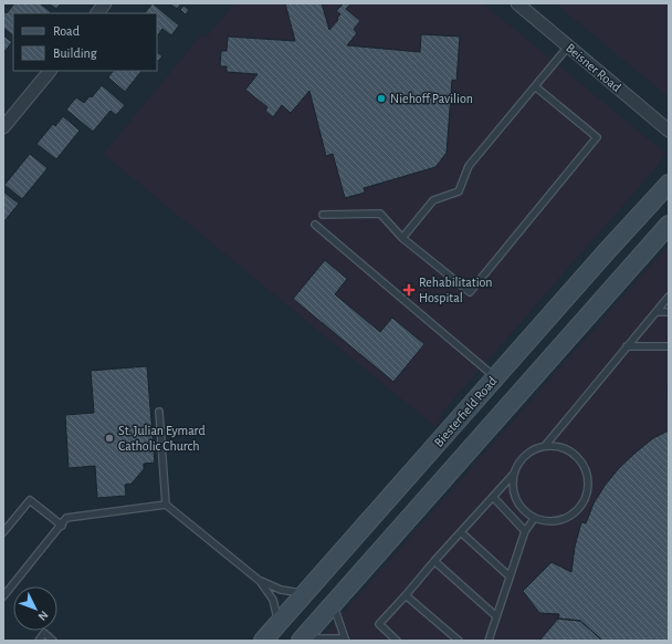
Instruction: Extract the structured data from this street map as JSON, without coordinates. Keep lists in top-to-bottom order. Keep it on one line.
{"streets":{"main road":["Biesterfield Road"],"street":["Beisner Road"]},"places":{"other":["Niehoff Pavilion","St. Julian Eymard Catholic Church"],"health":["Rehabilitation Hospital"]},"legend":["Road","Building"],"north":"bottom right"}
